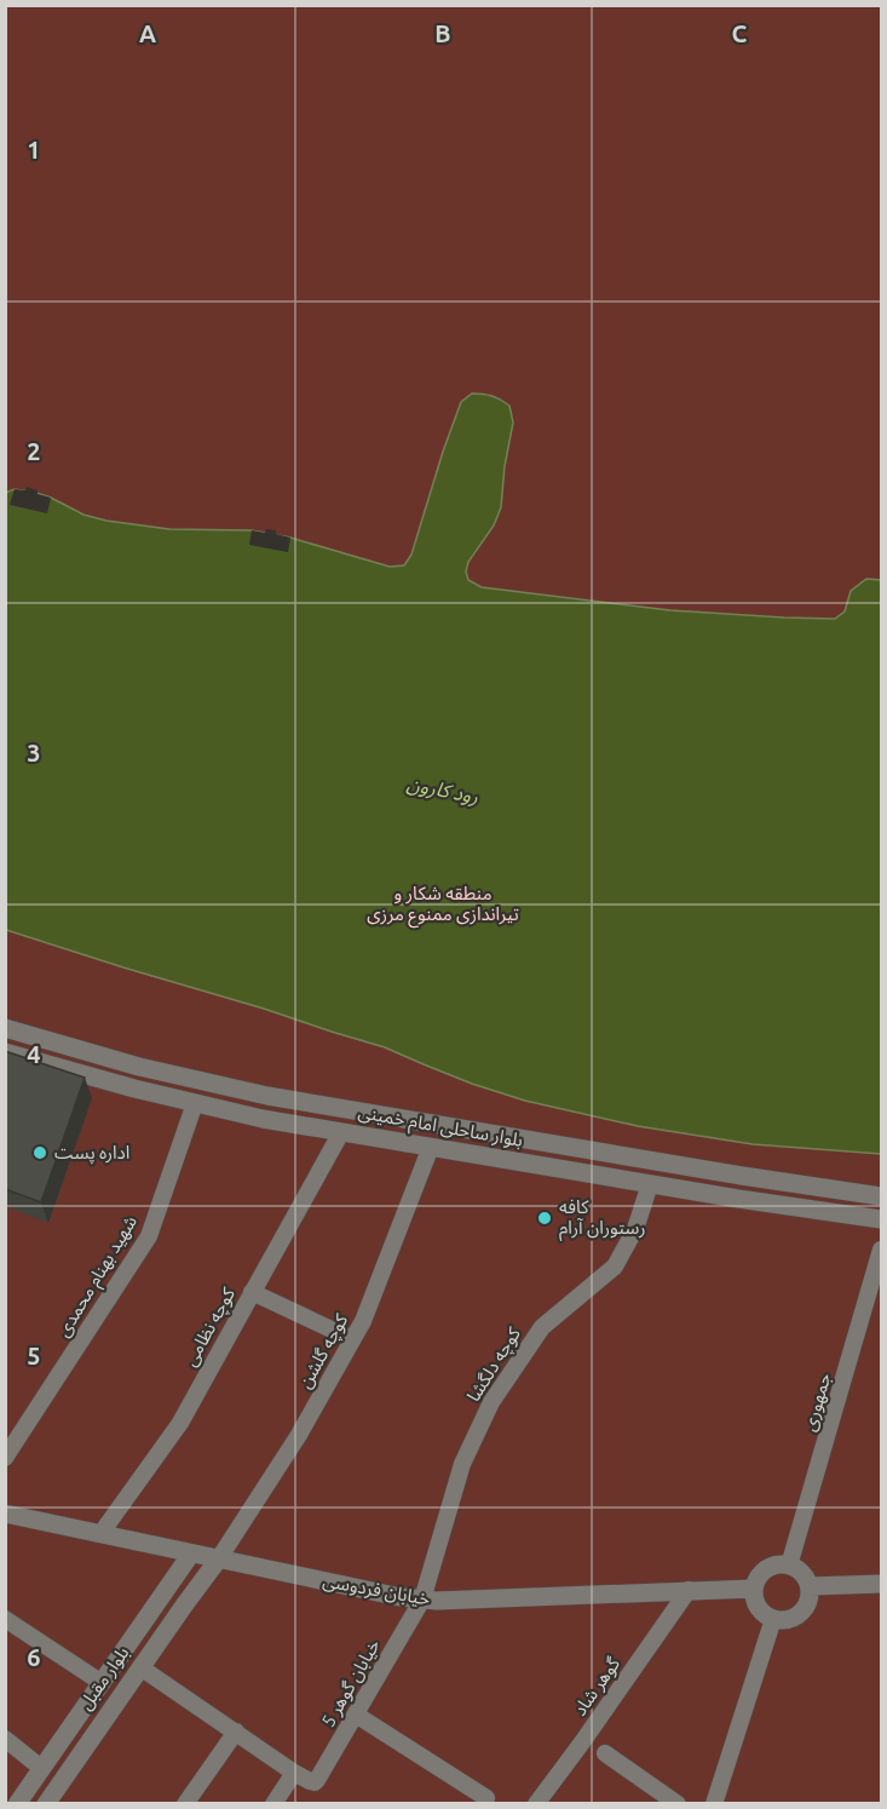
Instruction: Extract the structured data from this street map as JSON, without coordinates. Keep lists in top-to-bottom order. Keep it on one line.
{"streets":{"main road":["بلوار ساحلی امام خمینی","خیابان فردوسی","بلوار مقبل"],"street":["شهید بهنام محمدی","کوچه نظامی","کوچه گلشن","کوچه دلگشا","جمهوری","خیابان گوهر 5","گوهر شاد"]},"crossings":[["بلوار ساحلی امام خمینی","شهید بهنام محمدی"],["بلوار ساحلی امام خمینی","کوچه نظامی"],["بلوار ساحلی امام خمینی","کوچه گلشن"],["بلوار ساحلی امام خمینی","کوچه دلگشا"],["کوچه نظامی","خیابان فردوسی"],["کوچه گلشن","خیابان فردوسی"],["کوچه گلشن","بلوار مقبل"],["کوچه دلگشا","خیابان فردوسی"],["کوچه دلگشا","خیابان گوهر 5"],["جمهوری","خیابان فردوسی"],["خیابان فردوسی","بلوار مقبل"],["خیابان فردوسی","خیابان گوهر 5"],["خیابان فردوسی","گوهر شاد"]],"water":["رود کارون"],"parks":["منطقه شکار و تیراندازی ممنوع مرزی"],"places":["اداره پست","کافه رستوران آرام"],"grid":{"columns":["A","B","C"],"rows":["1","2","3","4","5","6"]}}
